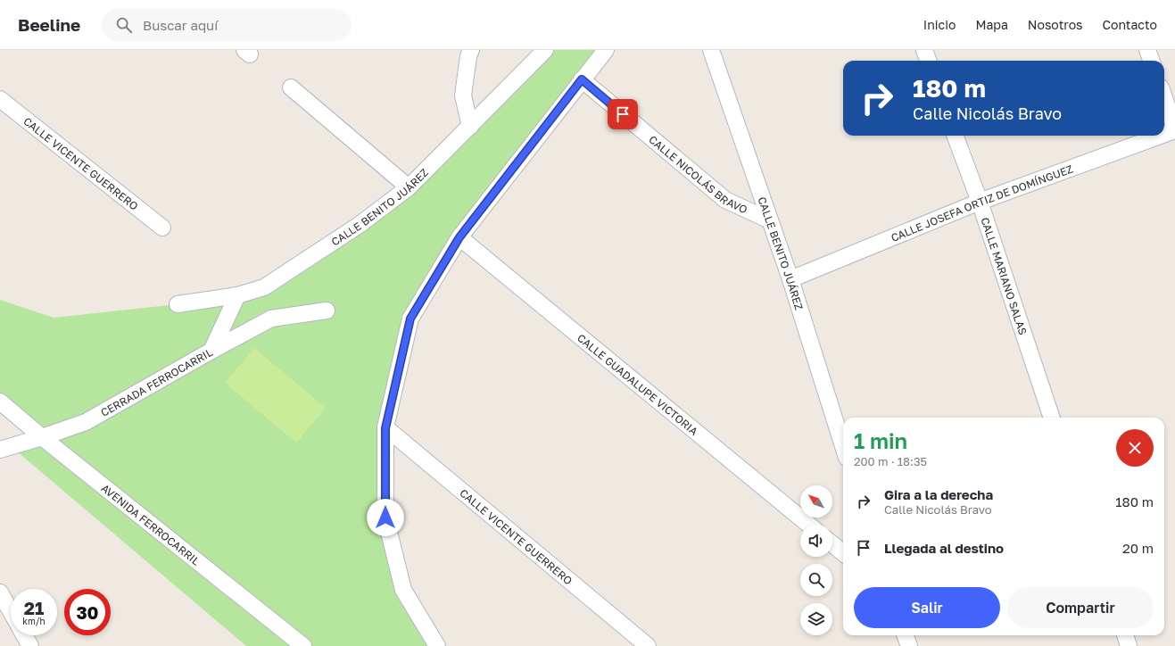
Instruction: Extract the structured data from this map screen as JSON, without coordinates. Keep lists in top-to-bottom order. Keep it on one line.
{"streets":{"street":["CALLE VICENTE GUERRERO","CALLE NICOLÁS BRAVO","CALLE JOSEFA ORTIZ DE DOMÍNGUEZ","CALLE BENITO JUÁREZ","CALLE MARIANO SALAS","CERRADA FERROCARRIL","CALLE GUADALUPE VICTORIA","AVENIDA FERROCARRIL"]},"crossings":[["CALLE NICOLÁS BRAVO","CALLE BENITO JUÁREZ"],["CALLE JOSEFA ORTIZ DE DOMÍNGUEZ","CALLE BENITO JUÁREZ"],["CALLE JOSEFA ORTIZ DE DOMÍNGUEZ","CALLE MARIANO SALAS"],["CALLE BENITO JUÁREZ","CERRADA FERROCARRIL"],["CERRADA FERROCARRIL","AVENIDA FERROCARRIL"]],"north":"top left","page":{"header":"Beeline","search":"Buscar aquí","nav":["Inicio","Mapa","Nosotros","Contacto"],"turn":["180 m","Calle Nicolás Bravo"],"heading":["1 min","200 m · 18:35"],"list":[{"name":"Gira a la derecha","note":"Calle Nicolás Bravo","value":"180 m"},{"name":"Llegada al destino","value":"20 m"}],"buttons":["Salir","Compartir"],"speed":"21 km/h","limit":"30"}}
